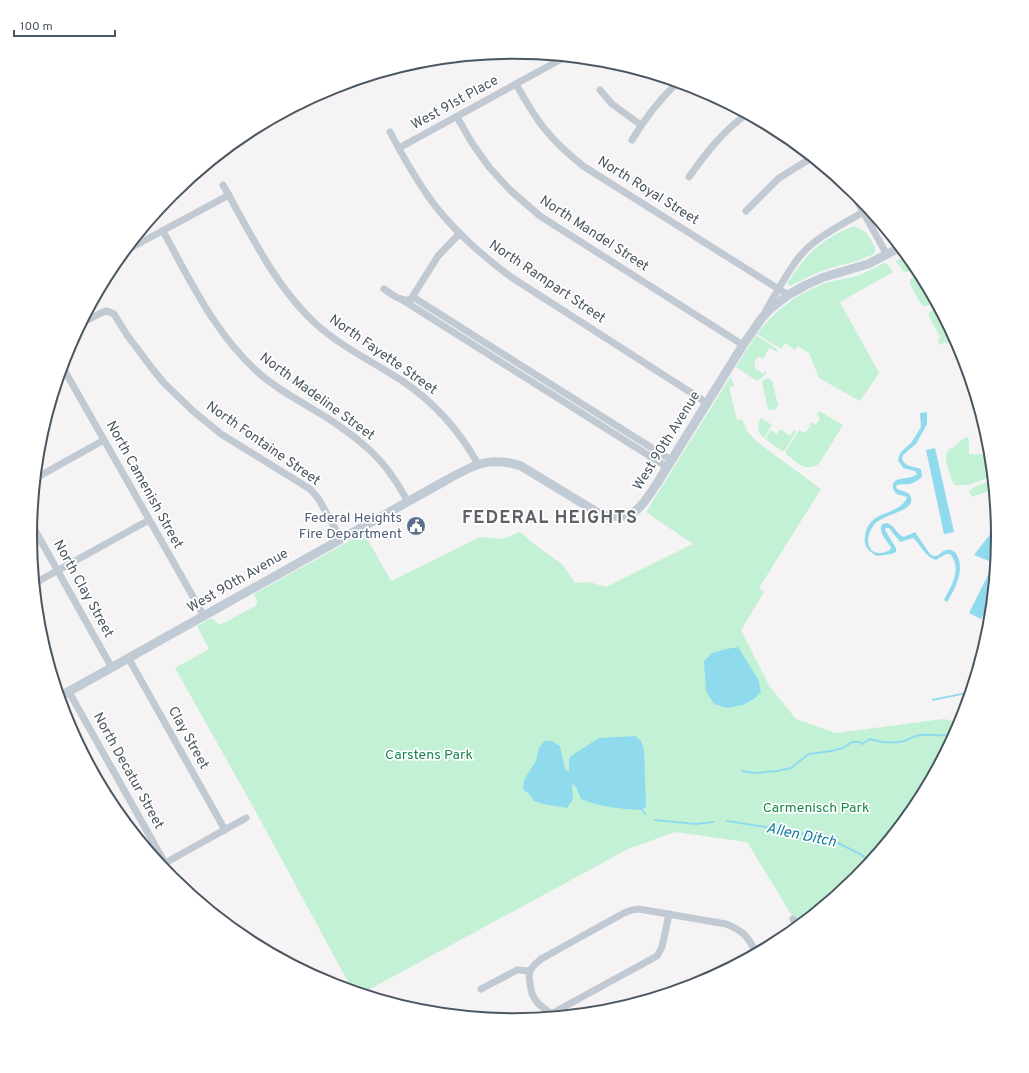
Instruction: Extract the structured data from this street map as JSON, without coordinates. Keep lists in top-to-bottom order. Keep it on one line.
{"streets":{"street":["West 91st Place","North Royal Street","North Mandel Street","North Rampart Street","North Fayette Street","North Madeline Street","West 90th Avenue","North Fontaine Street","North Camenish Street","North Clay Street","Clay Street","North Decatur Street"]},"crossings":[["West 91st Place","North Royal Street"],["West 91st Place","North Mandel Street"],["West 91st Place","North Rampart Street"],["North Royal Street","West 90th Avenue"],["North Mandel Street","West 90th Avenue"],["North Rampart Street","West 90th Avenue"],["North Fayette Street","West 90th Avenue"],["North Madeline Street","West 90th Avenue"],["West 90th Avenue","North Fontaine Street"],["West 90th Avenue","North Camenish Street"],["West 90th Avenue","North Clay Street"],["West 90th Avenue","Clay Street"],["West 90th Avenue","North Decatur Street"],["Clay Street","North Decatur Street"]],"districts":["FEDERAL HEIGHTS"],"water":["Allen Ditch"],"parks":["Carstens Park","Carmenisch Park"],"places":{"public building":["Federal Heights Fire Department"]},"scale_bar":"100 m"}
